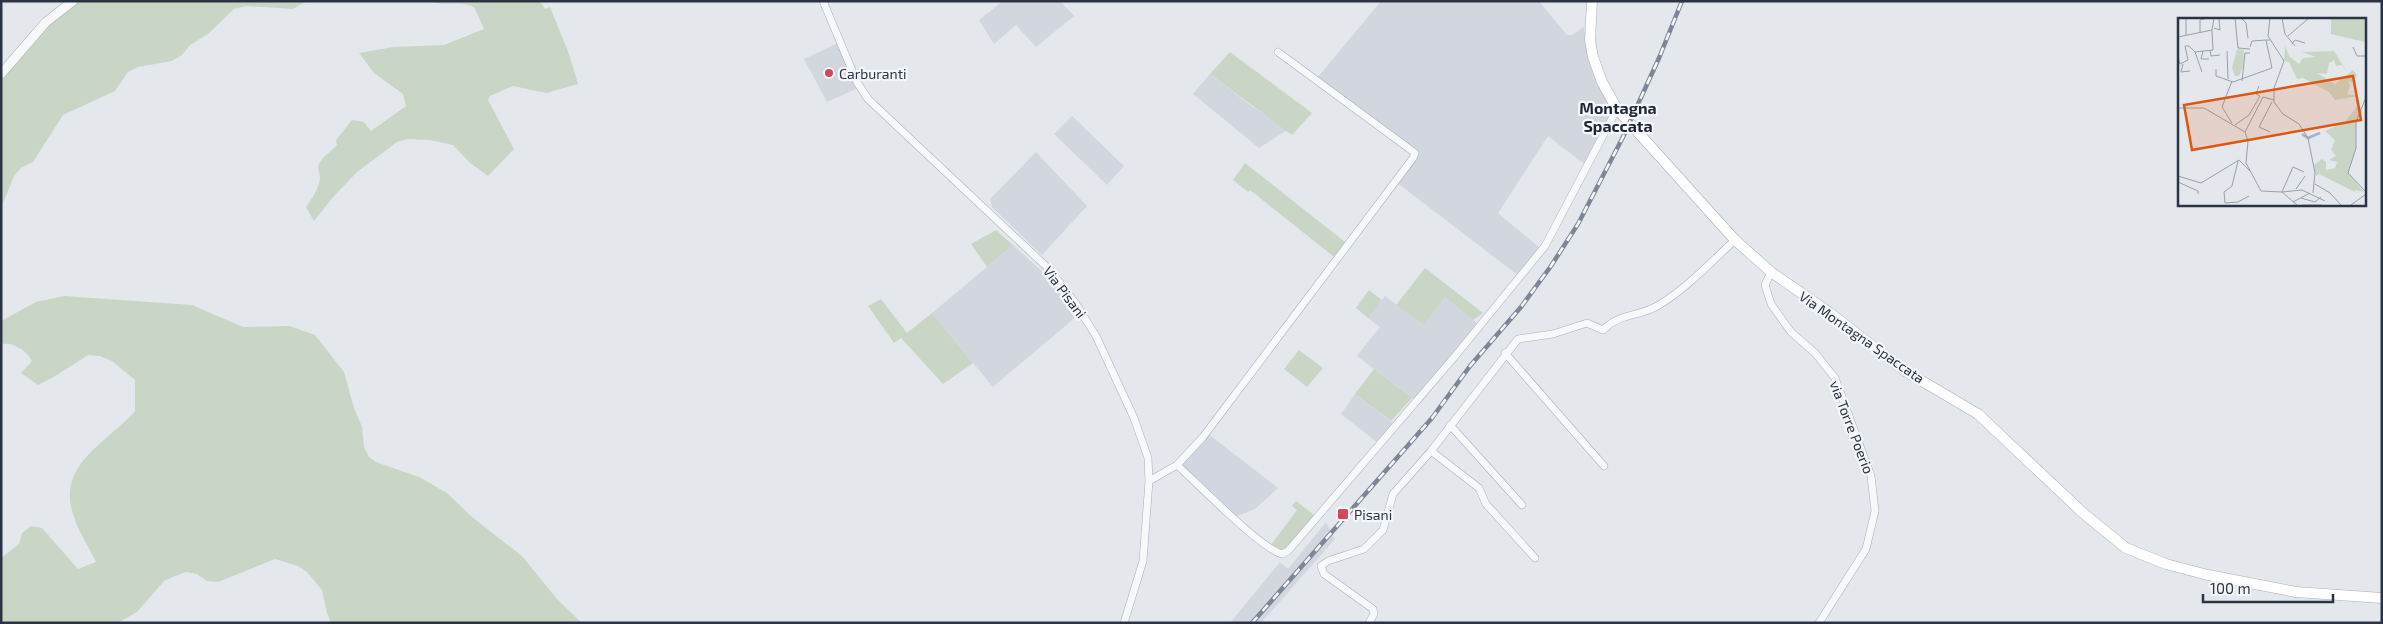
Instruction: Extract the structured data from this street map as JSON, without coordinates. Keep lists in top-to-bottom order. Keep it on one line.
{"streets":{"main road":["Via Montagna Spaccata"],"street":["Via Pisani","via Torre Poerio"]},"crossings":[["Via Montagna Spaccata","via Torre Poerio"]],"districts":["Montagna Spaccata"],"places":{"other":["Carburanti"],"transit":["Pisani"]},"scale_bar":"100 m"}
